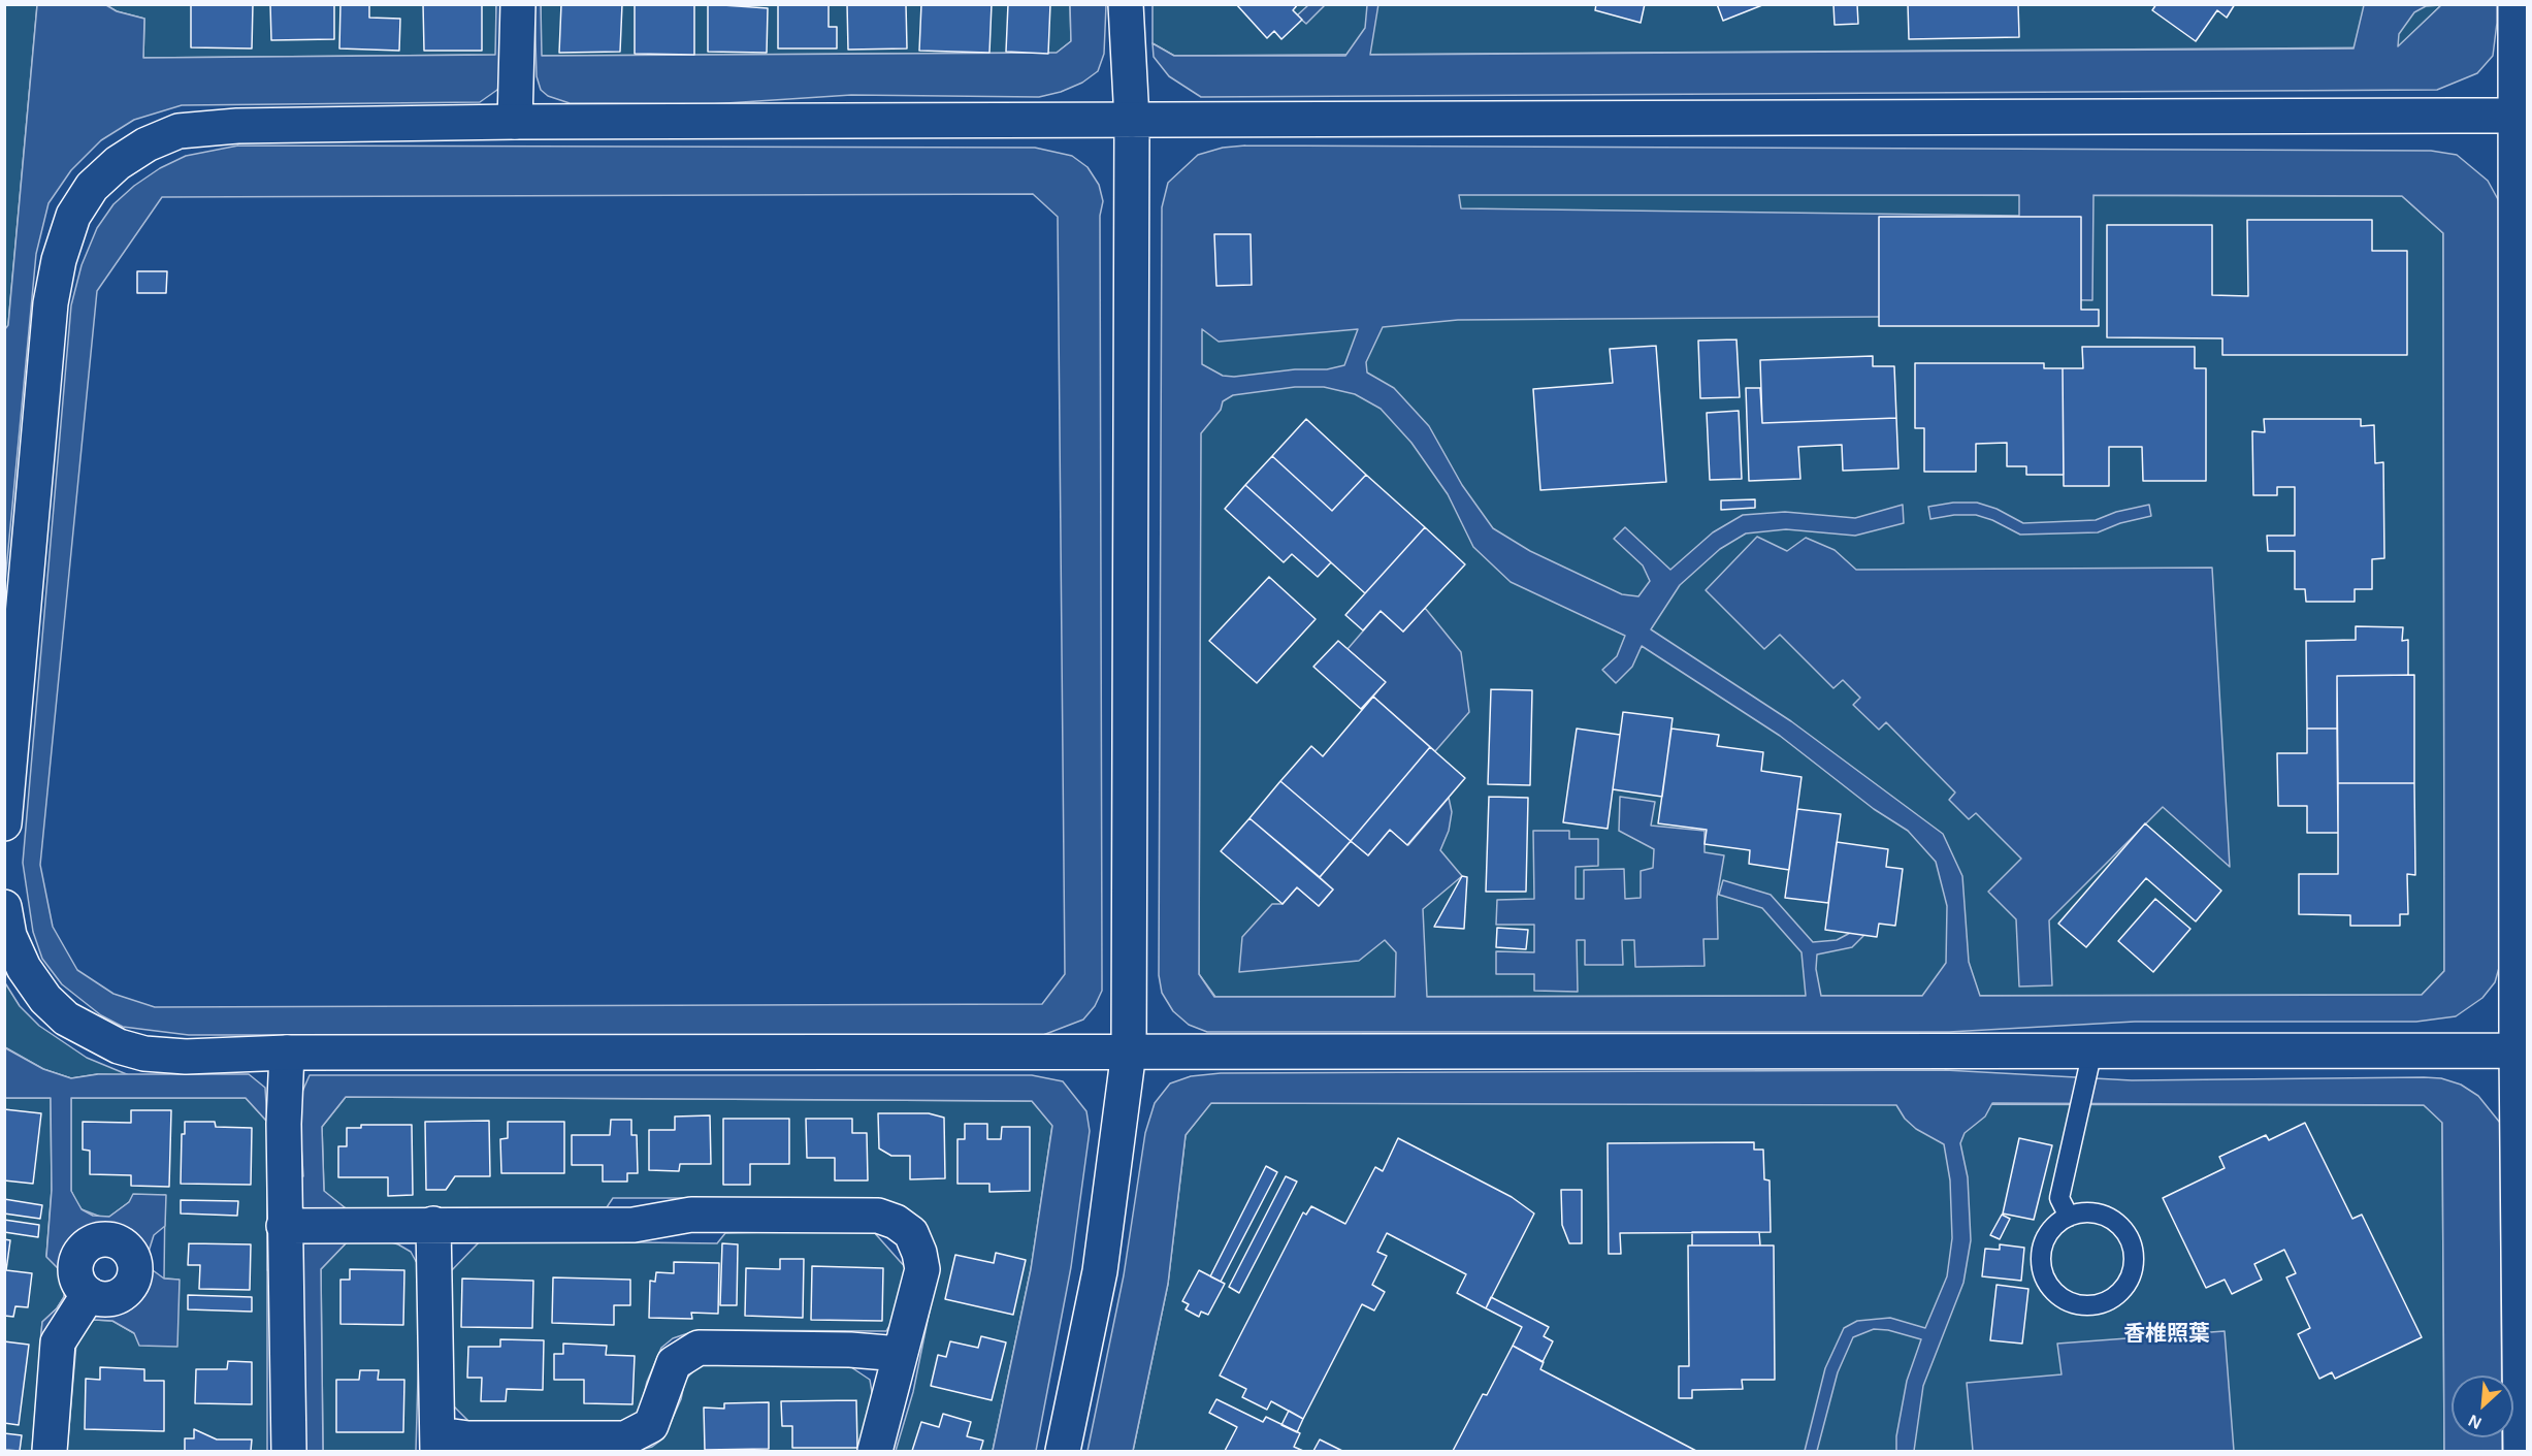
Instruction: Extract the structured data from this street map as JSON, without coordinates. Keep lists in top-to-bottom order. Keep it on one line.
{"districts":["香椎照葉"],"north":"bottom left"}
